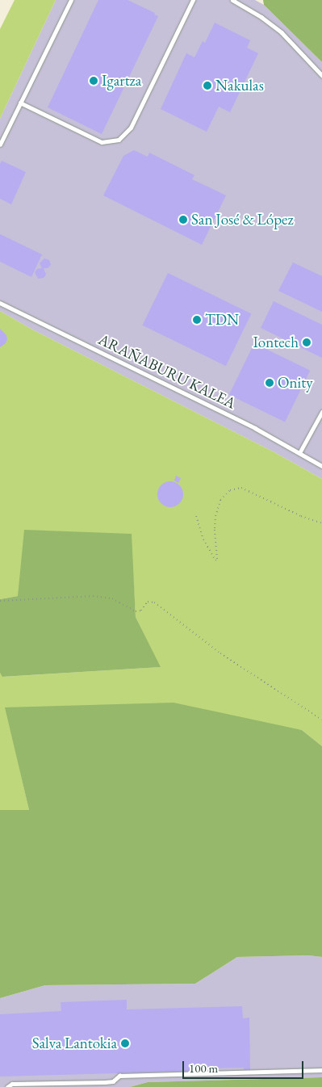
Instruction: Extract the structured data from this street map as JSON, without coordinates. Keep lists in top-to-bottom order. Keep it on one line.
{"streets":{"lane":["ARAÑABURU KALEA"]},"places":["Igartza","Nakulas","San José & López","TDN","Iontech","Onity","Salva Lantokia"],"scale_bar":"100 m"}
